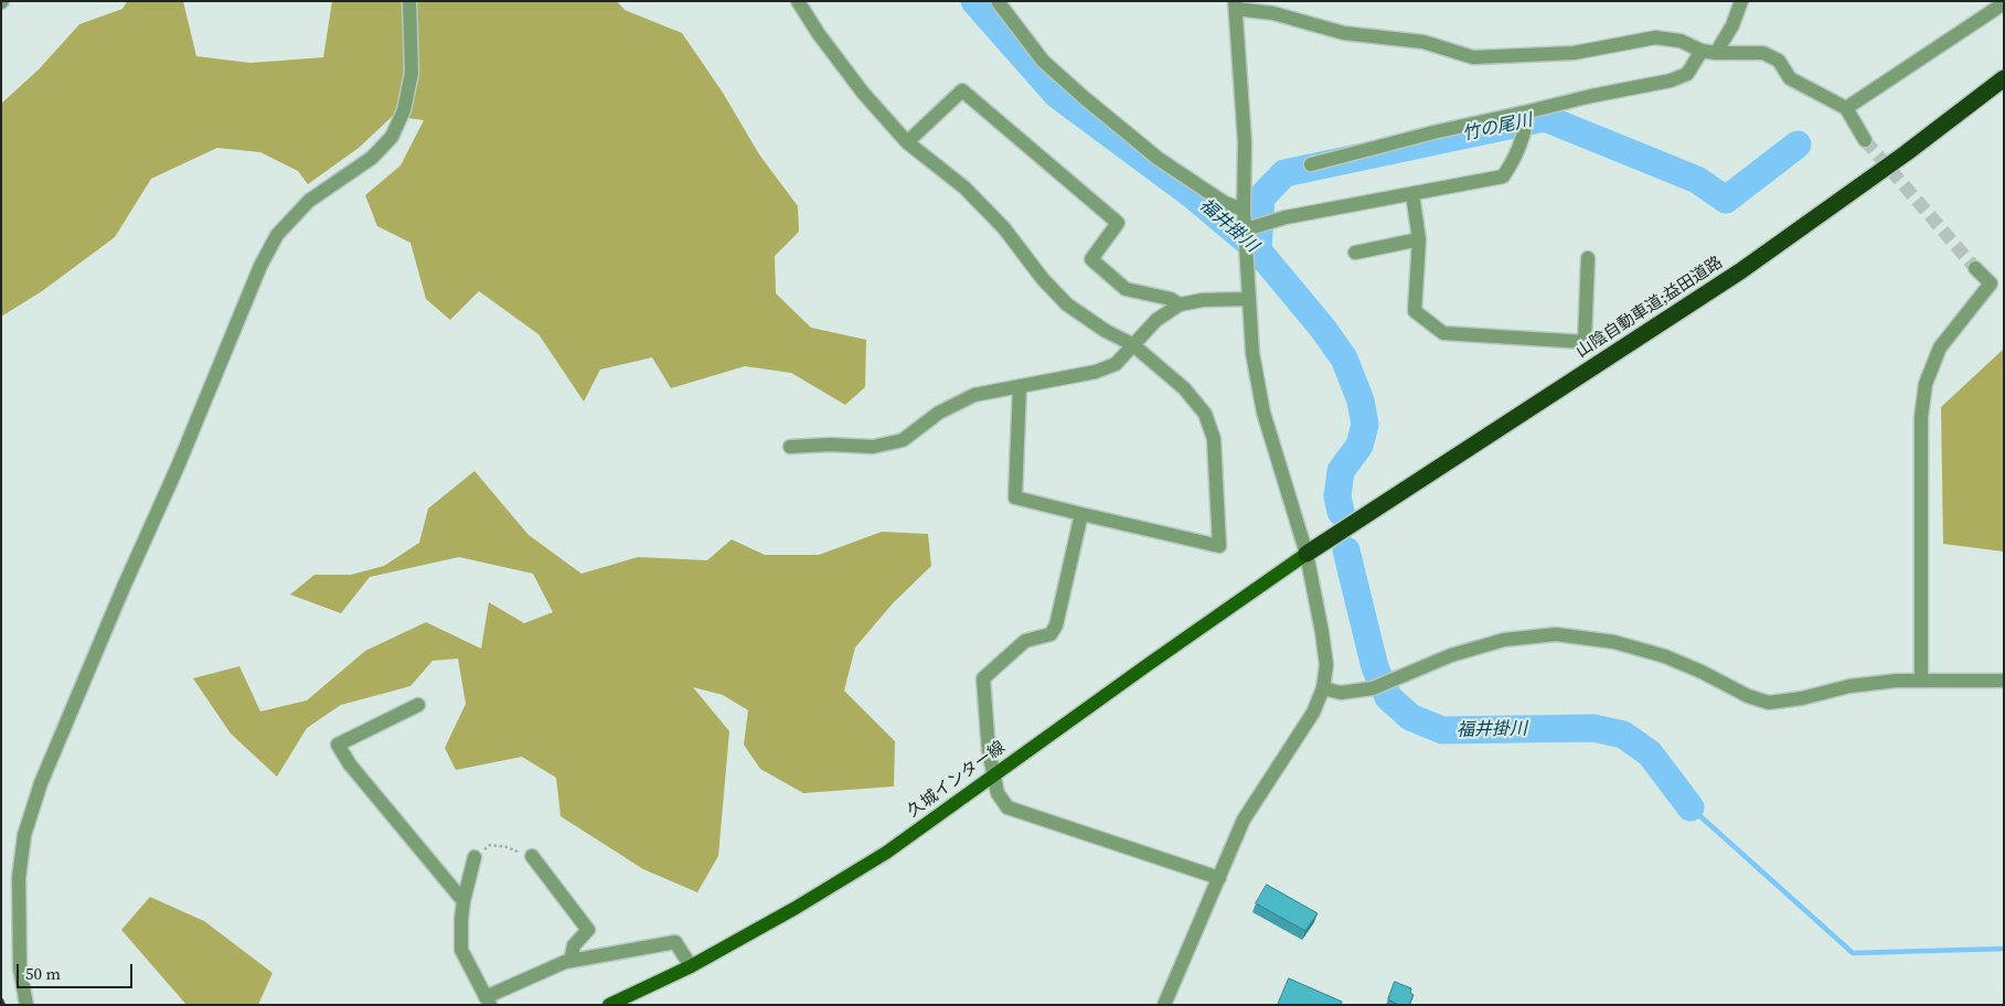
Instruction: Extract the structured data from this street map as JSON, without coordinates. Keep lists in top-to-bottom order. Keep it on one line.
{"streets":{"highway":["山陰自動車道;益田道路"],"main road":["久城インター線"]},"crossings":[["山陰自動車道;益田道路","久城インター線"]],"water":["竹の尾川","福井掛川"],"scale_bar":"50 m"}
